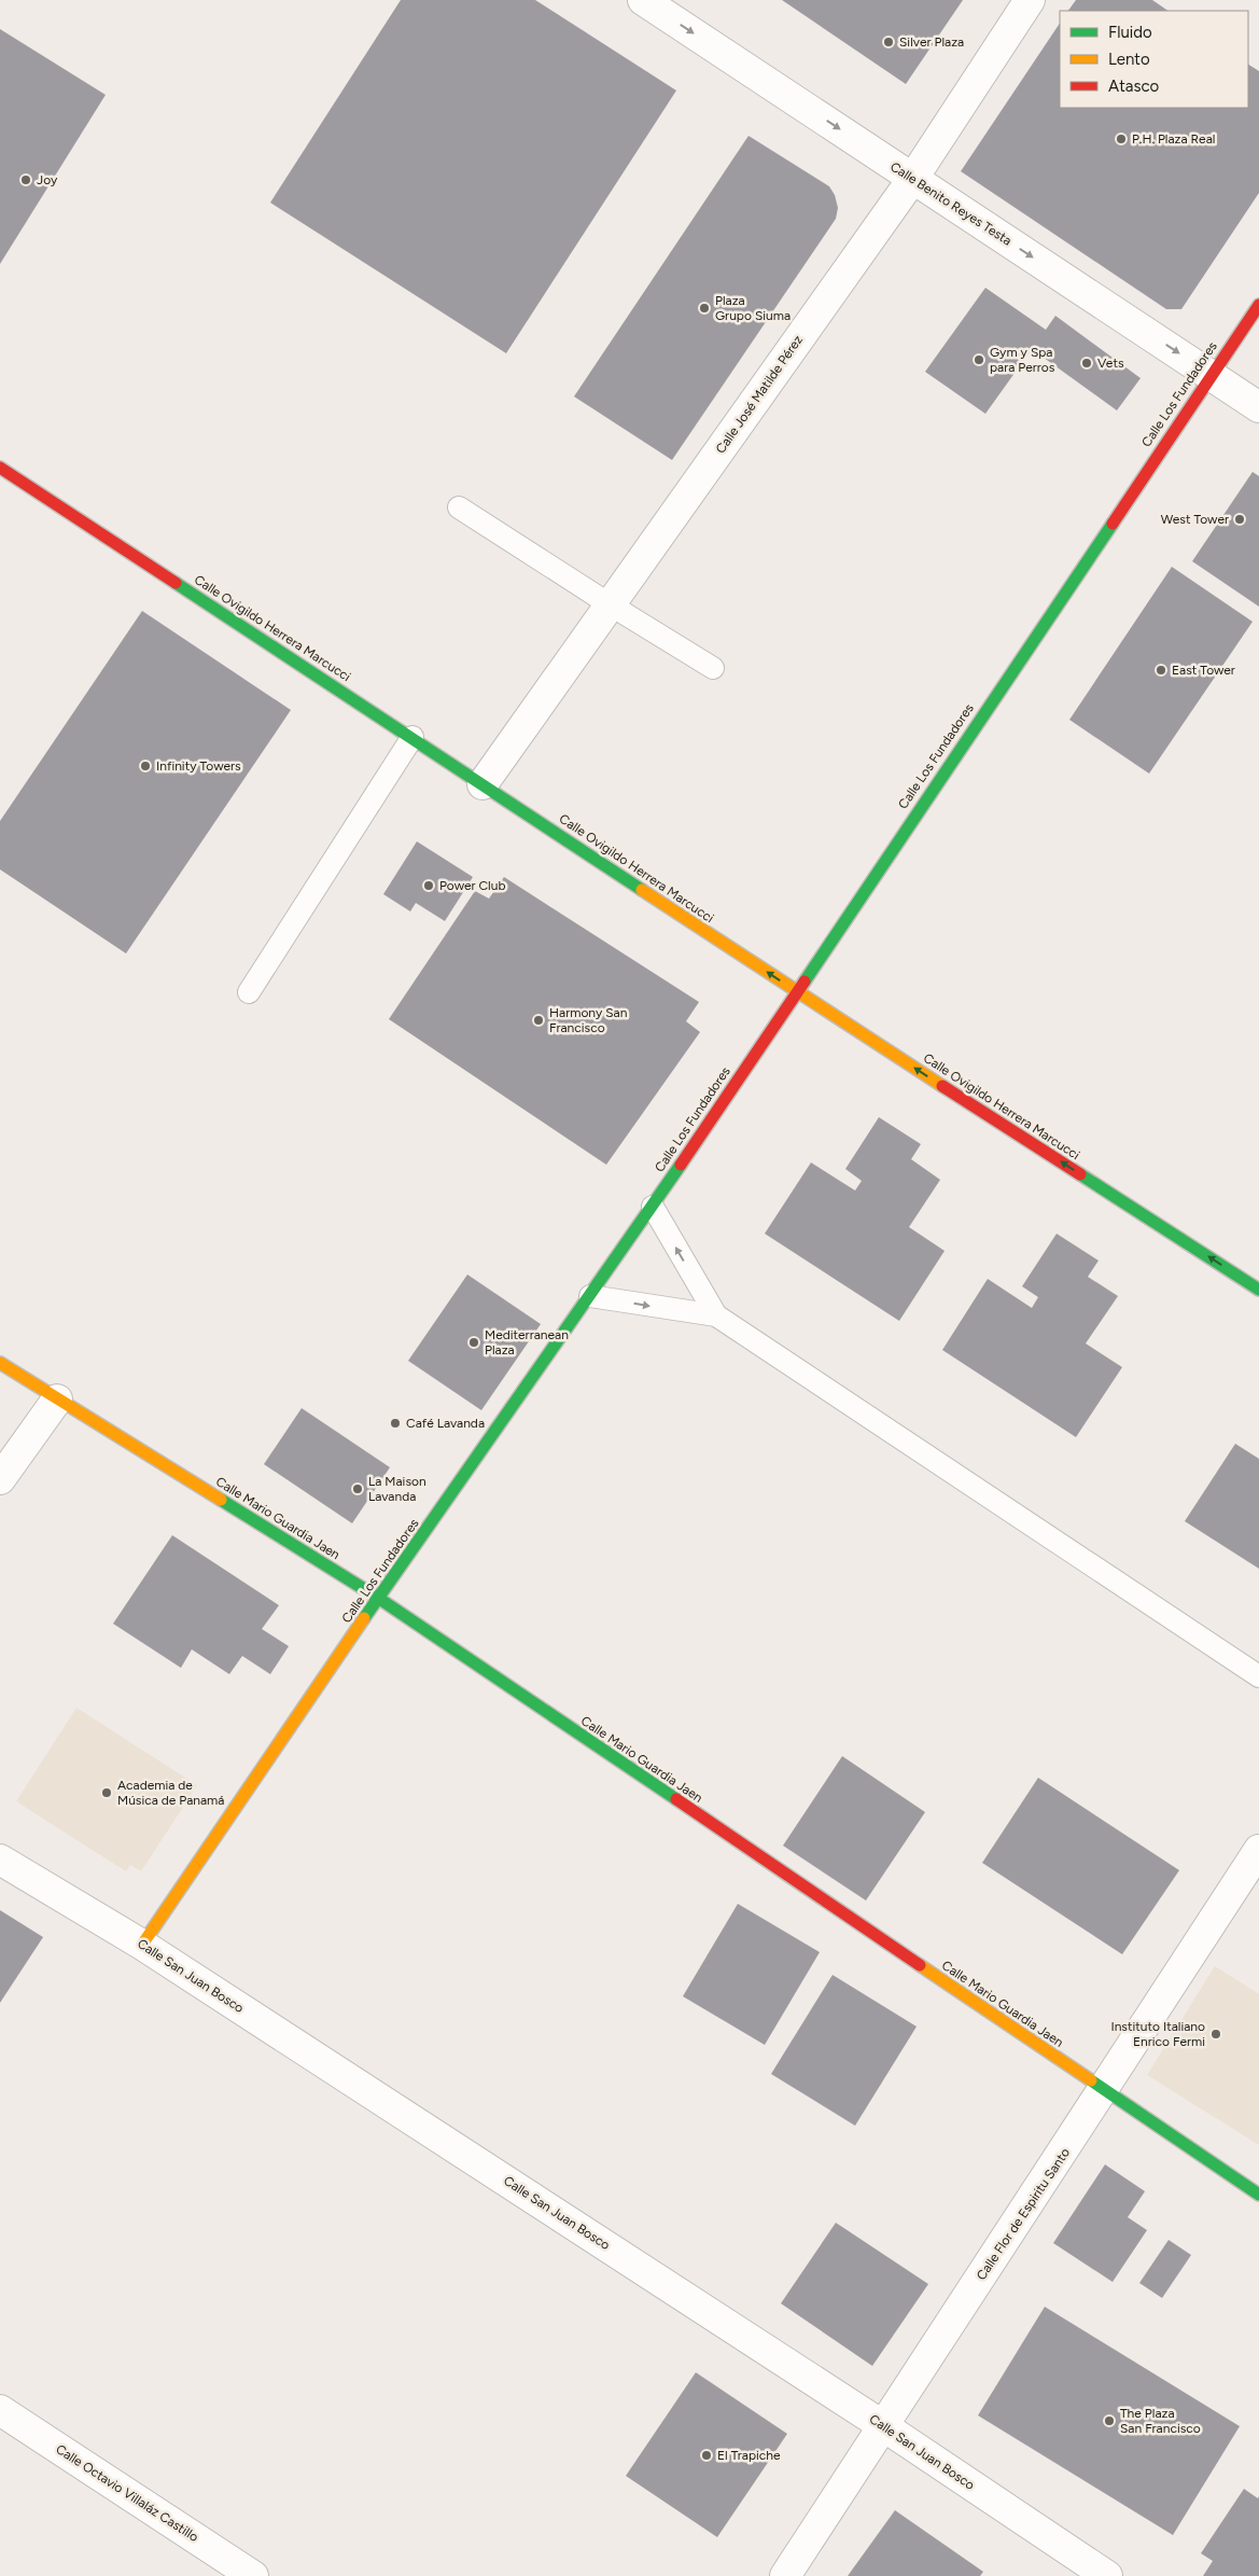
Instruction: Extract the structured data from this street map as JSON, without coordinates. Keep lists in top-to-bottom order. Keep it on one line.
{"streets":{"street":["Calle Benito Reyes Testa","Calle José Matilde Pérez","Calle Los Fundadores","Calle Ovigildo Herrera Marcucci","Calle Mario Guardia Jaen","Calle San Juan Bosco","Calle Flor de Espiritu Santo","Calle Octavio Villaláz Castillo"]},"crossings":[["Calle Benito Reyes Testa","Calle José Matilde Pérez"],["Calle Benito Reyes Testa","Calle Los Fundadores"],["Calle José Matilde Pérez","Calle Ovigildo Herrera Marcucci"],["Calle Los Fundadores","Calle Ovigildo Herrera Marcucci"],["Calle Los Fundadores","Calle Mario Guardia Jaen"],["Calle Los Fundadores","Calle San Juan Bosco"],["Calle Mario Guardia Jaen","Calle Flor de Espiritu Santo"],["Calle San Juan Bosco","Calle Flor de Espiritu Santo"]],"one_way":["Calle Benito Reyes Testa","Calle Ovigildo Herrera Marcucci"],"places":["Silver Plaza","P.H. Plaza Real","Joy","Plaza Grupo Siuma","Gym y Spa para Perros","Vets","West Tower","East Tower","Infinity Towers","Power Club","Harmony San Francisco","Mediterranean Plaza","Café Lavanda","La Maison Lavanda","Academia de Música de Panamá","Instituto Italiano Enrico Fermi","The Plaza San Francisco","El Trapiche"],"legend":["Fluido","Lento","Atasco"]}
